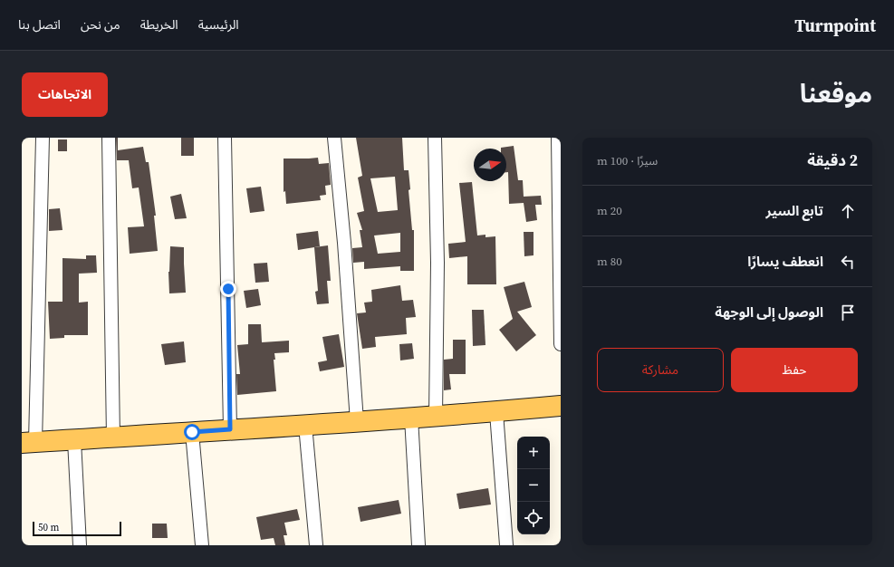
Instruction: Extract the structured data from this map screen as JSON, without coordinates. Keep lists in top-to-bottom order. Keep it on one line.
{"scale_bar":"50 m","north":"right","page":{"header":"Turnpoint","nav":["الرئيسية","الخريطة","من نحن","اتصل بنا"],"title":"موقعنا","buttons":["الاتجاهات",["حفظ","مشاركة"]],"heading":["2 دقيقة","سيرًا · 100 m"],"list":[["تابع السير","20 m"],["انعطف يسارًا","80 m"],"الوصول إلى الوجهة"],"map_buttons":["+","−"],"scale":"50 m"}}
